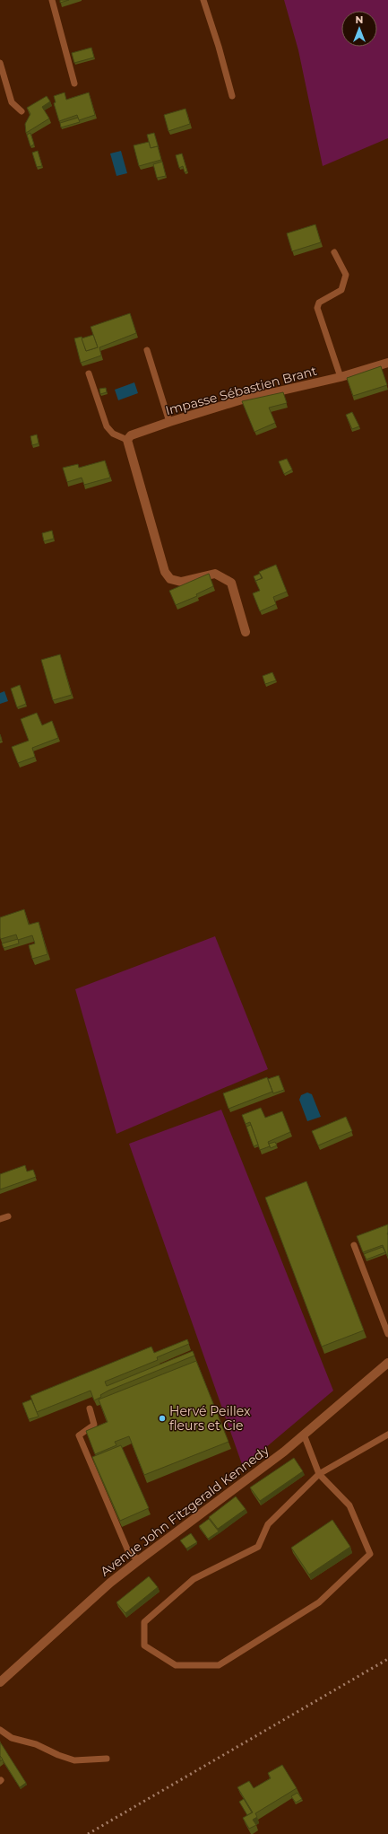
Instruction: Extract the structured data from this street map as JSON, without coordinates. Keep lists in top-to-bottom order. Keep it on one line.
{"streets":{"street":["Impasse Sébastien Brant","Avenue John Fitzgerald Kennedy"]},"places":["Hervé Peillex fleurs et Cie"],"north":"top"}
